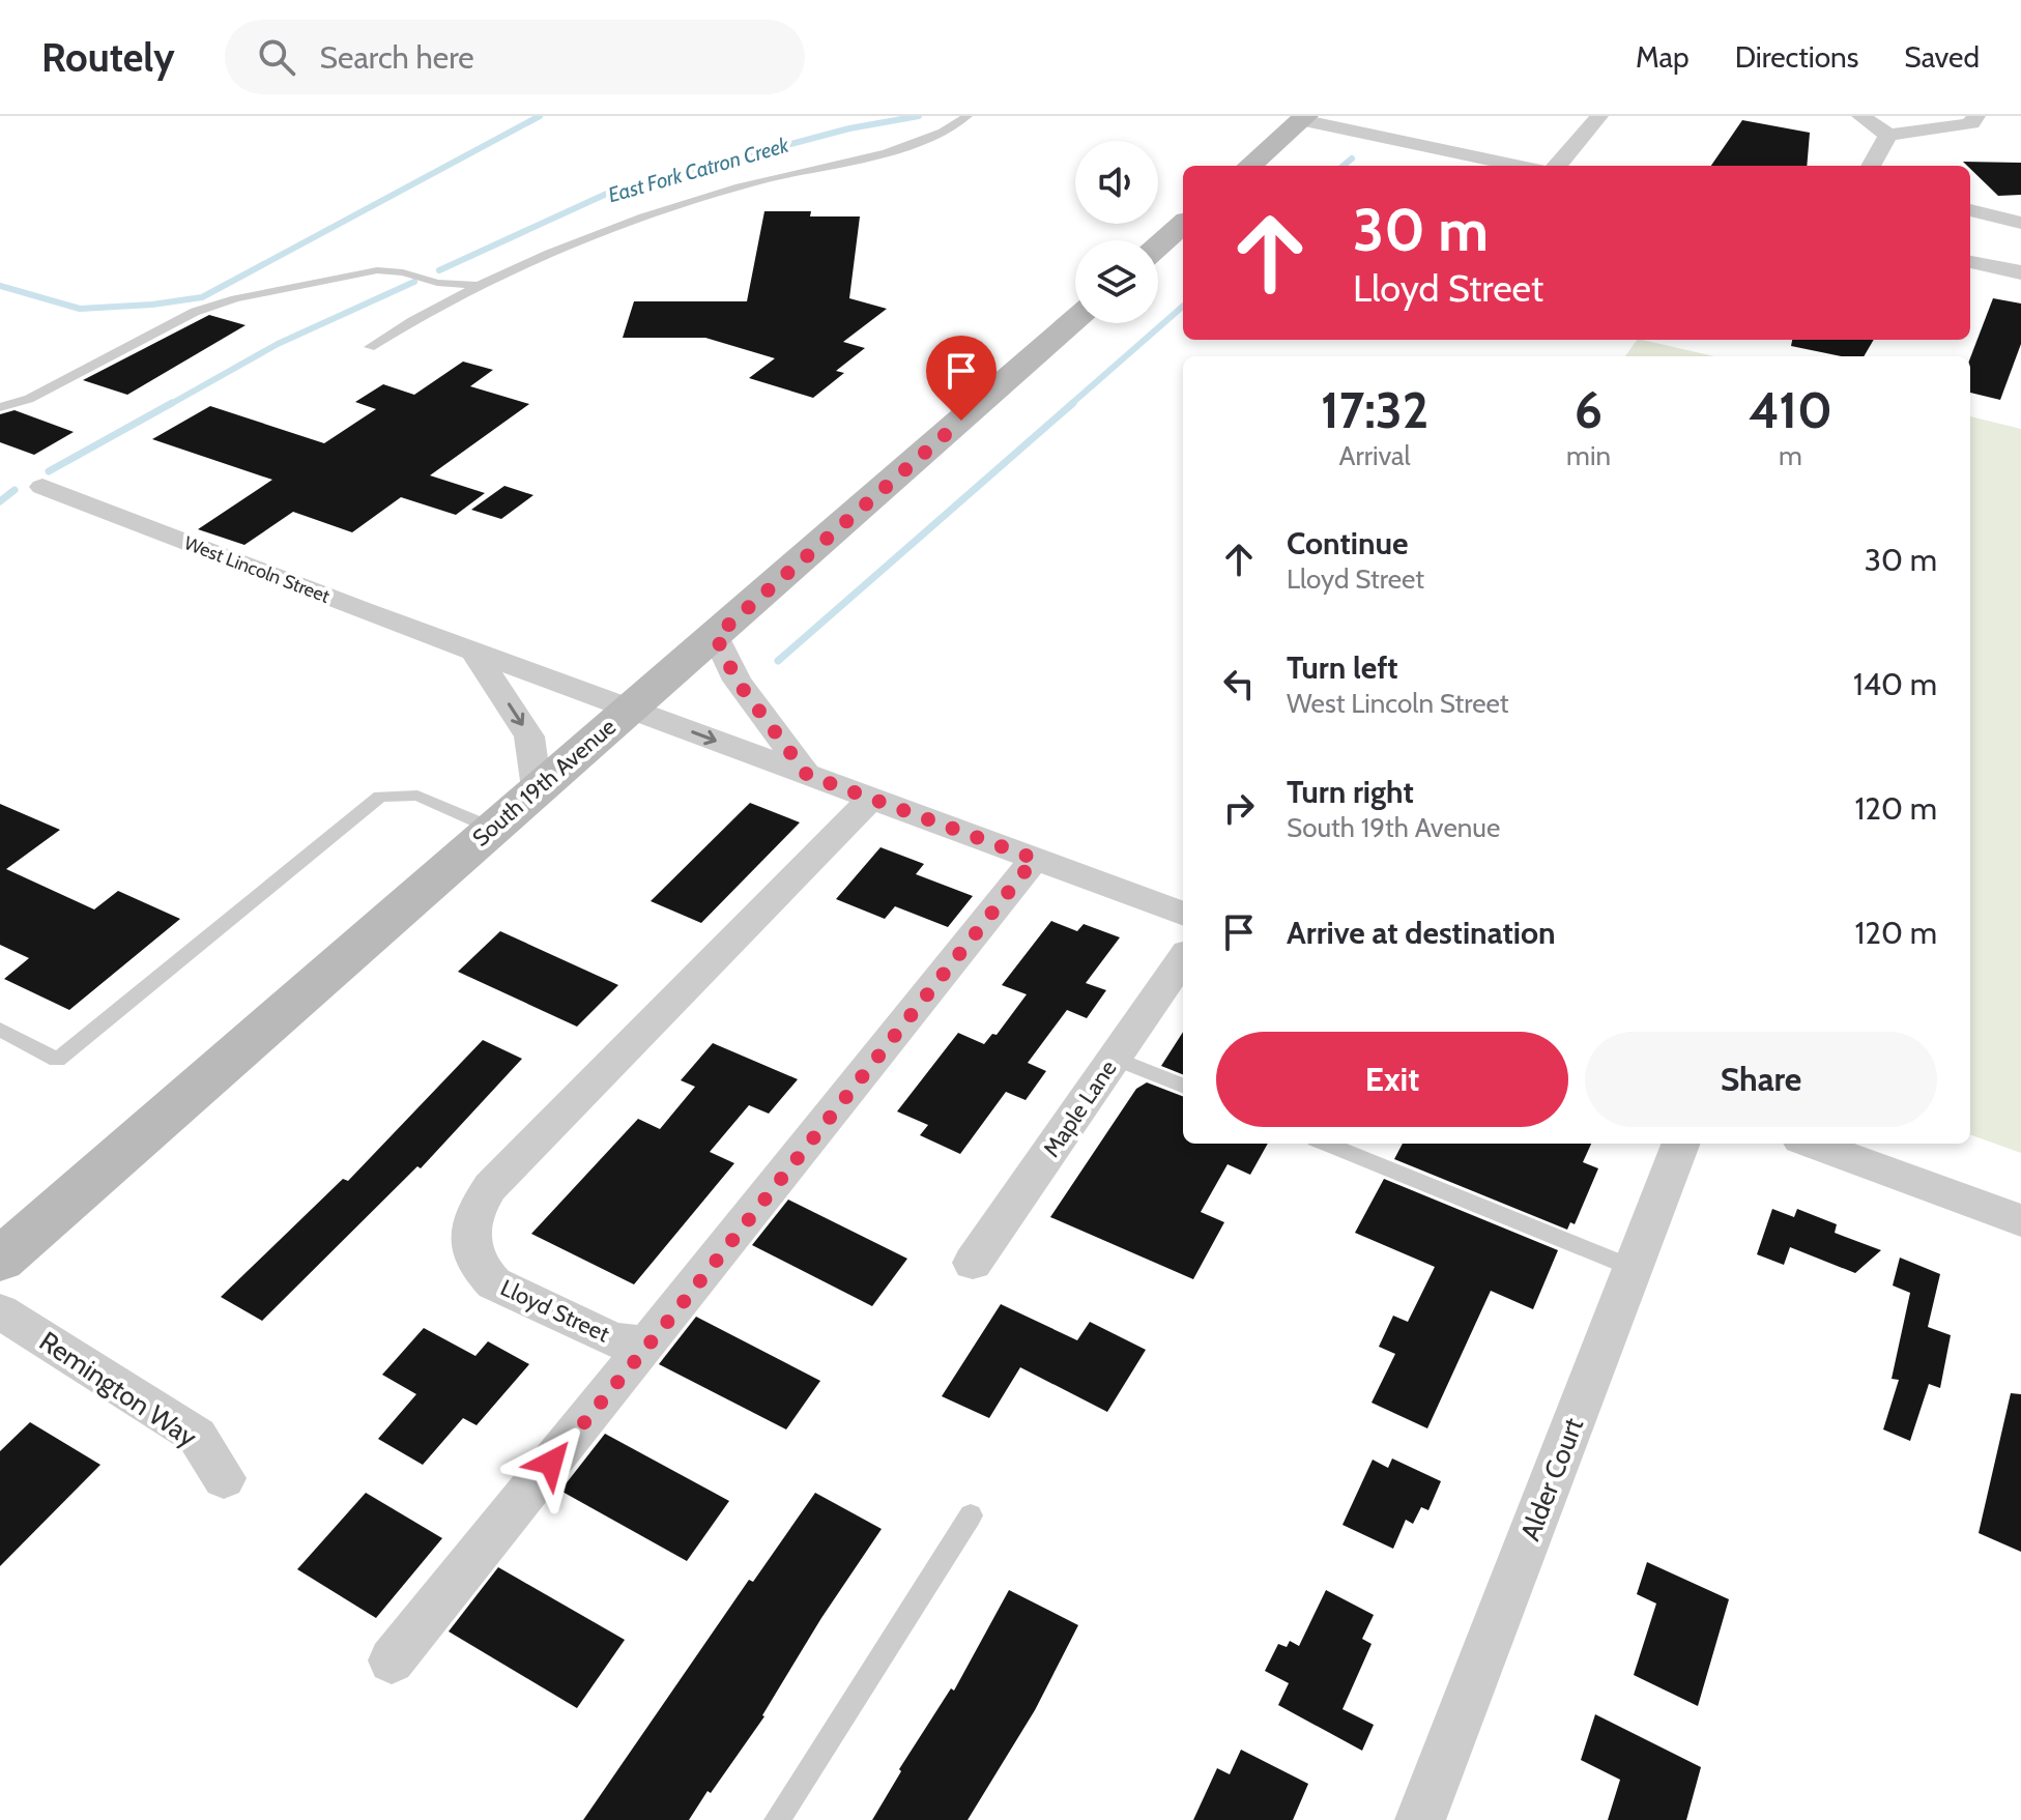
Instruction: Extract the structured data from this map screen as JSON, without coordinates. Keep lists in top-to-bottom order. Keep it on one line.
{"streets":{"main road":["South 19th Avenue"],"street":["West Lincoln Street","Maple Lane","Lloyd Street","Remington Way","Alder Court"]},"crossings":[["West Lincoln Street","South 19th Avenue"],["West Lincoln Street","Lloyd Street"]],"water":["East Fork Catron Creek"],"page":{"header":"Routely","search":"Search here","nav":["Map","Directions","Saved"],"turn":["30 m","Lloyd Street"],"eta":["17:32","Arrival","6","min","410","m"],"list":[{"name":"Continue","note":"Lloyd Street","value":"30 m"},{"name":"Turn left","note":"West Lincoln Street","value":"140 m"},{"name":"Turn right","note":"South 19th Avenue","value":"120 m"},{"name":"Arrive at destination","value":"120 m"}],"buttons":["Exit","Share"]}}
